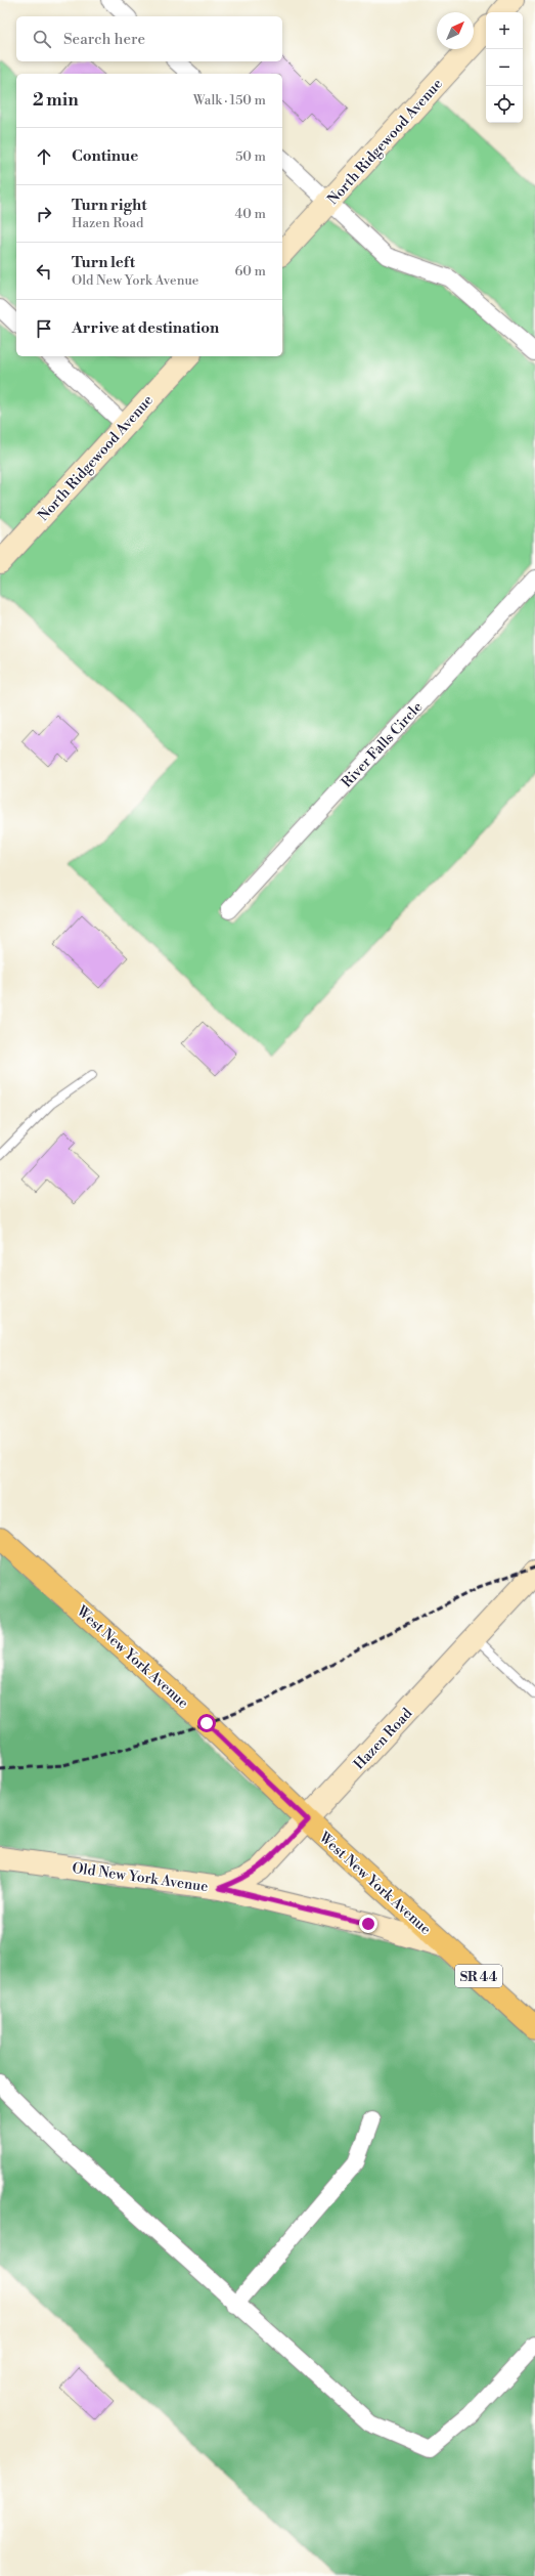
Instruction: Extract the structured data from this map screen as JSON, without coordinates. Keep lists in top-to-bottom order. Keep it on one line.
{"streets":{"main road":["West New York Avenue","SR 44"],"street":["North Ridgewood Avenue","River Falls Circle","Hazen Road","Old New York Avenue"]},"crossings":[["West New York Avenue","Hazen Road"],["West New York Avenue","Old New York Avenue"],["Hazen Road","Old New York Avenue"]],"north":"top right","page":{"map_buttons":["+","−"],"search":"Search here","heading":["2 min","Walk · 150 m"],"list":[["Continue","50 m"],["Turn right","Hazen Road","40 m"],["Turn left","Old New York Avenue","60 m"],"Arrive at destination"]}}
